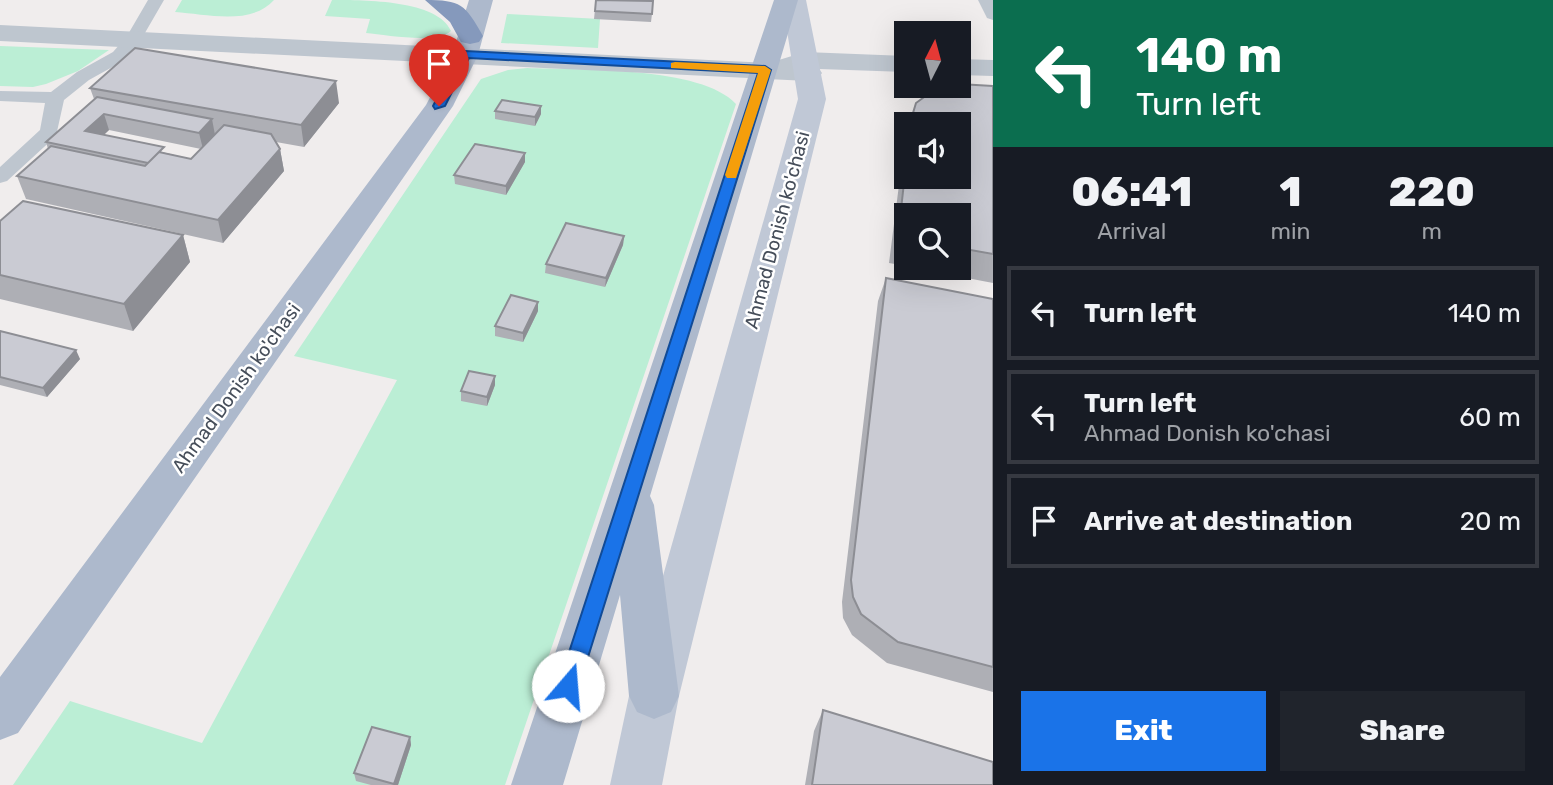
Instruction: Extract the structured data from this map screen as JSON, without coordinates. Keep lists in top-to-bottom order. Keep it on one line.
{"streets":{"main road":["Ahmad Donish ko'chasi"]},"north":"top","page":{"turn":["140 m","Turn left"],"eta":["06:41","Arrival","1","min","220","m"],"list":[{"name":"Turn left","value":"140 m"},{"name":"Turn left","note":"Ahmad Donish ko'chasi","value":"60 m"},{"name":"Arrive at destination","value":"20 m"}],"buttons":["Exit","Share"]}}
